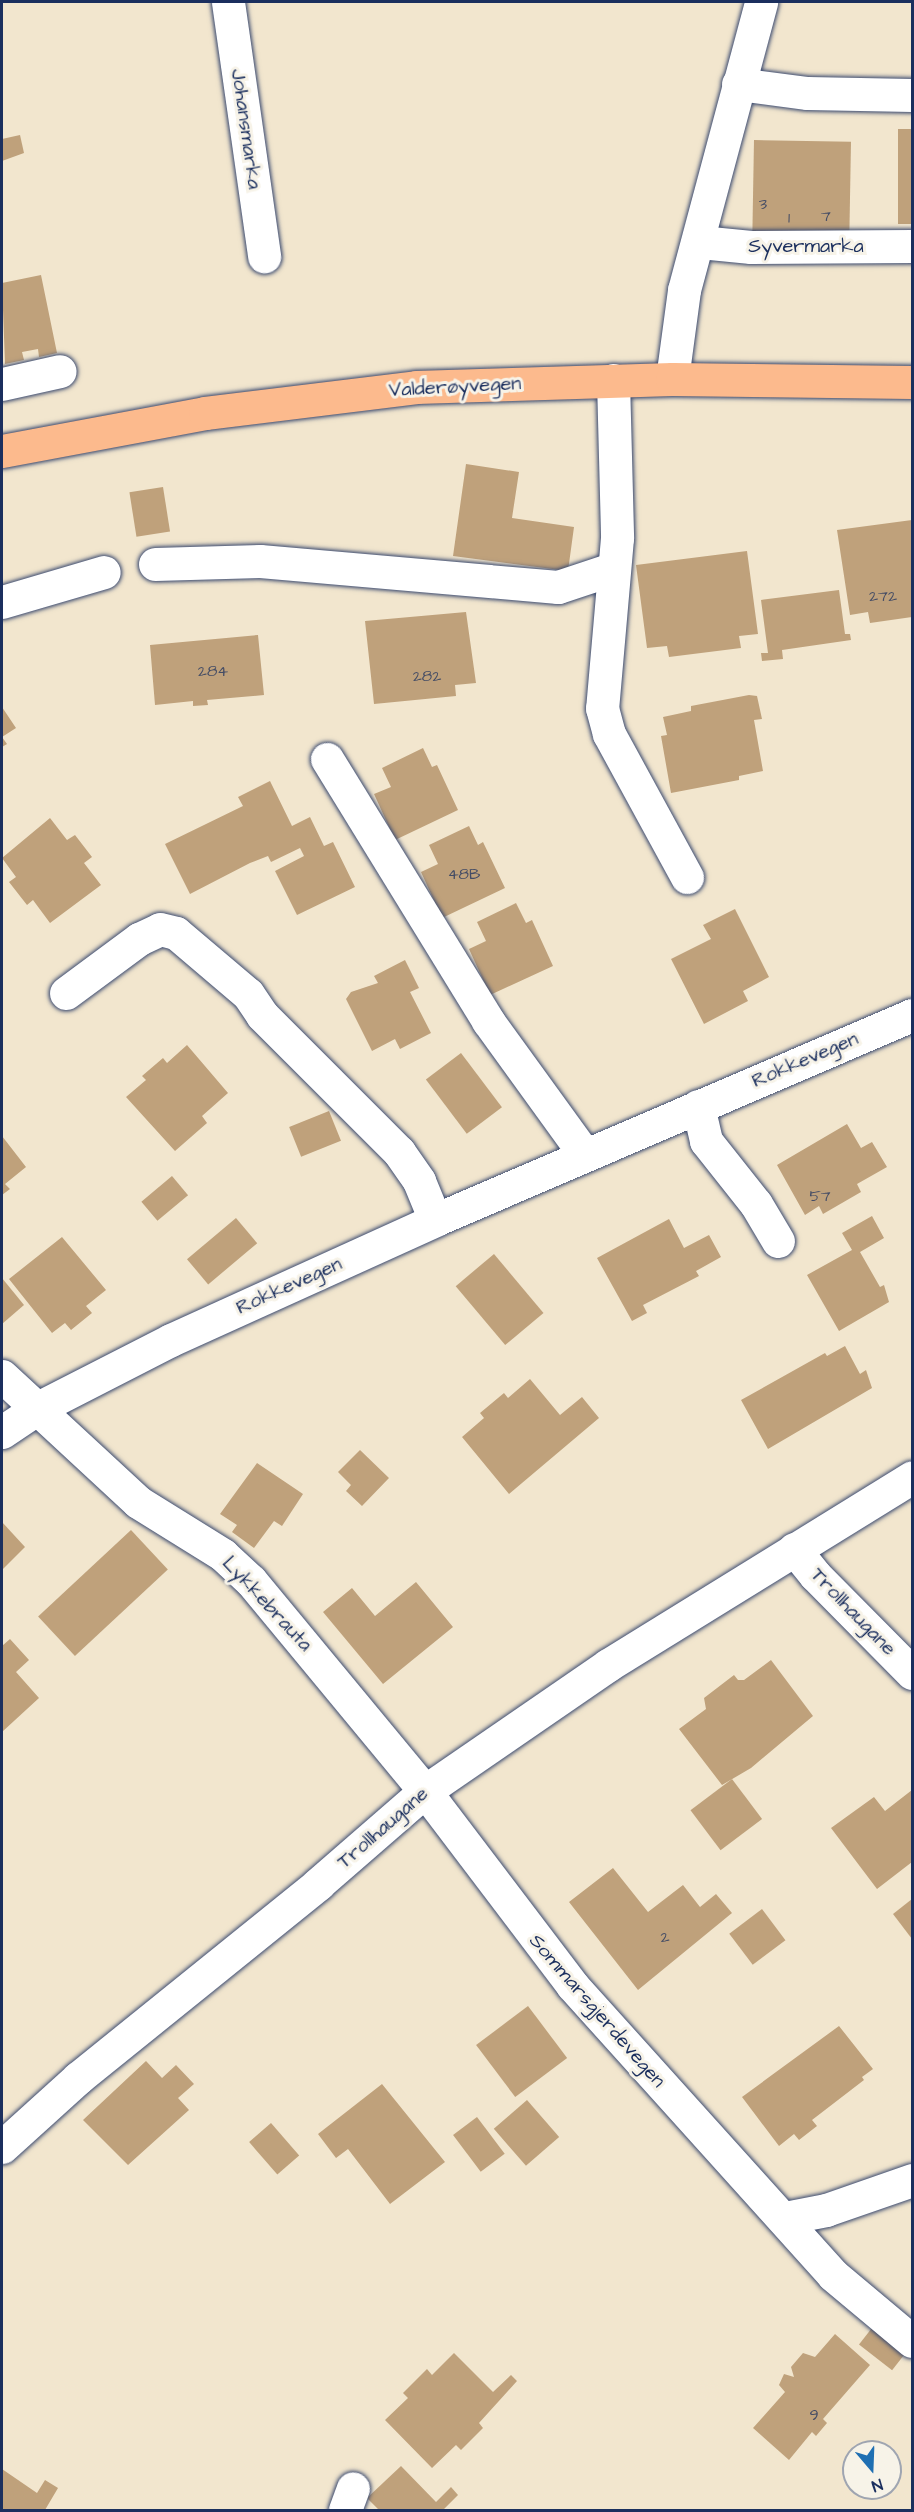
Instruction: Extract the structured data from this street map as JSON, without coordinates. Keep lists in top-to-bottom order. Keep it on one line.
{"streets":{"main road":["Valderøyvegen"],"street":["Johansmarka","Syvermarka","Rokkevegen","Lykkebrauta","Trollhaugane","Sommarsgjerdevegen"]},"crossings":[["Rokkevegen","Lykkebrauta"],["Lykkebrauta","Trollhaugane"],["Lykkebrauta","Sommarsgjerdevegen"],["Trollhaugane","Sommarsgjerdevegen"]],"house_numbers":["3","7","1","272","284","282","48B","57","2","9"],"north":"bottom"}
